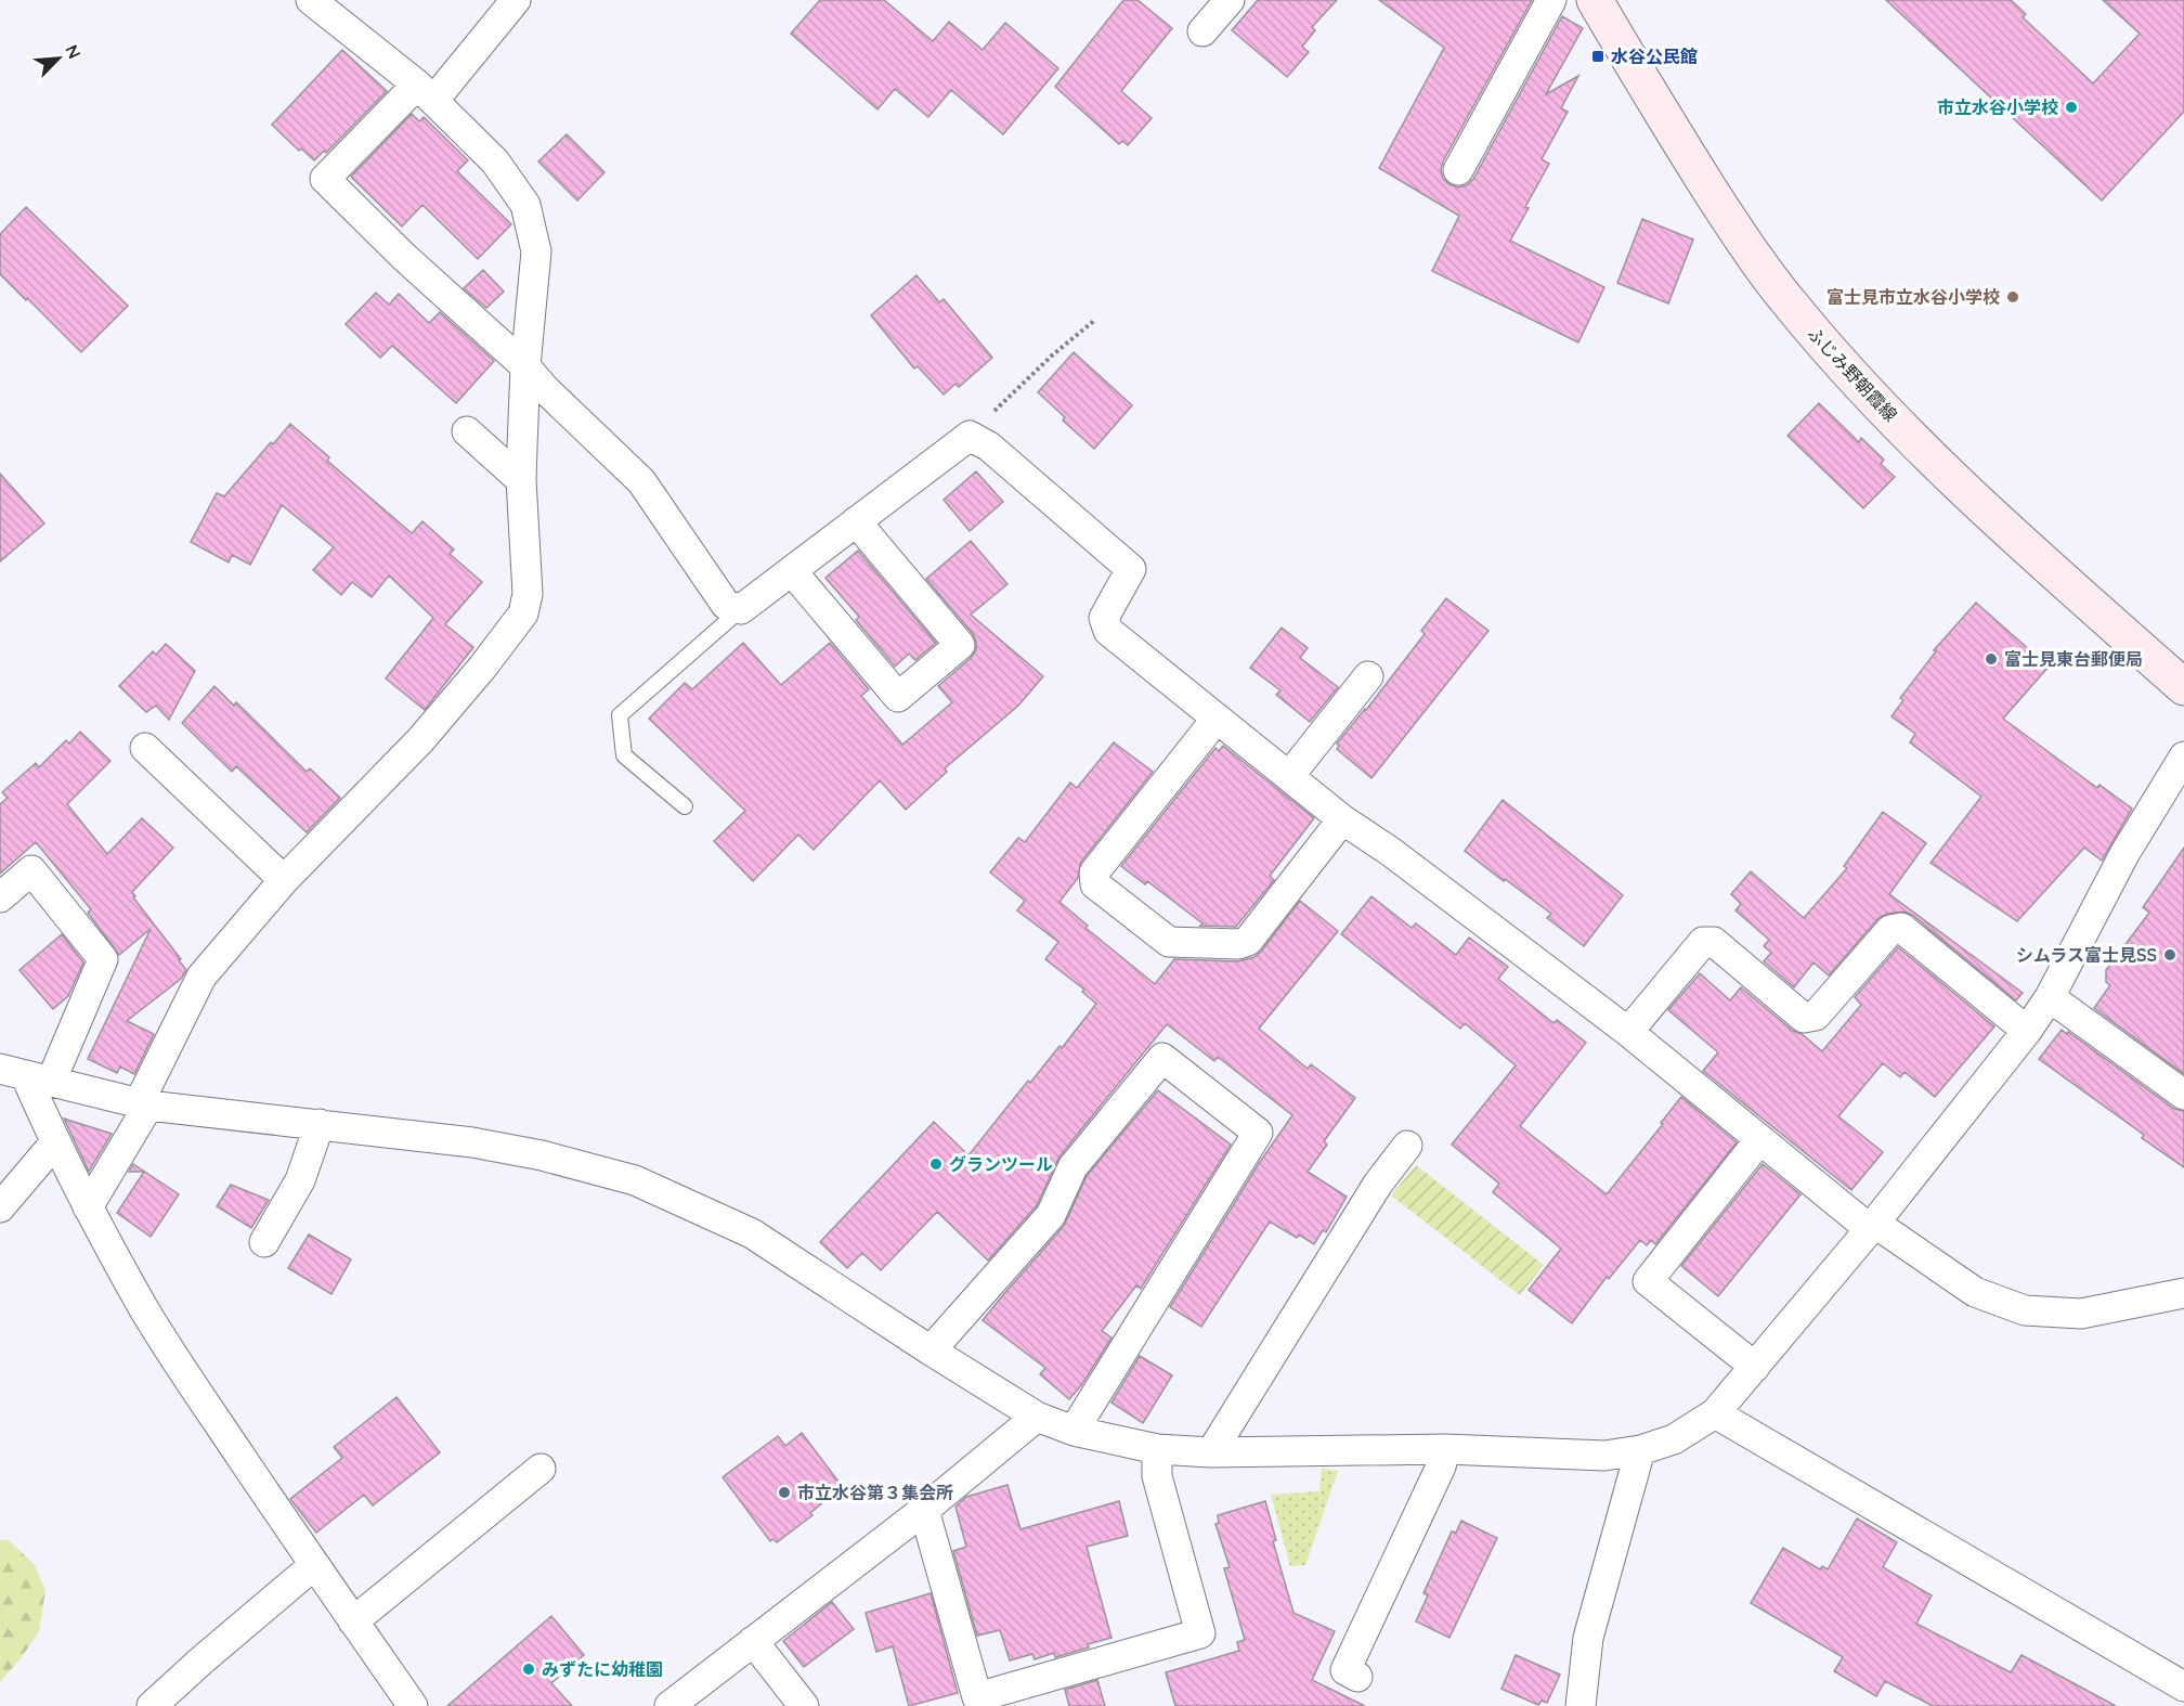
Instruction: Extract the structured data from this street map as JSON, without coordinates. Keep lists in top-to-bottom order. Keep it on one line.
{"streets":{"main road":["ふじみ野朝霞線"]},"places":{"transit":["水谷公民館"],"other":["市立水谷小学校","富士見市立水谷小学校","富士見東台郵便局","シムラス富士見SS","グランツール","市立水谷第３集会所","みずたに幼稚園"]},"north":"top right"}
